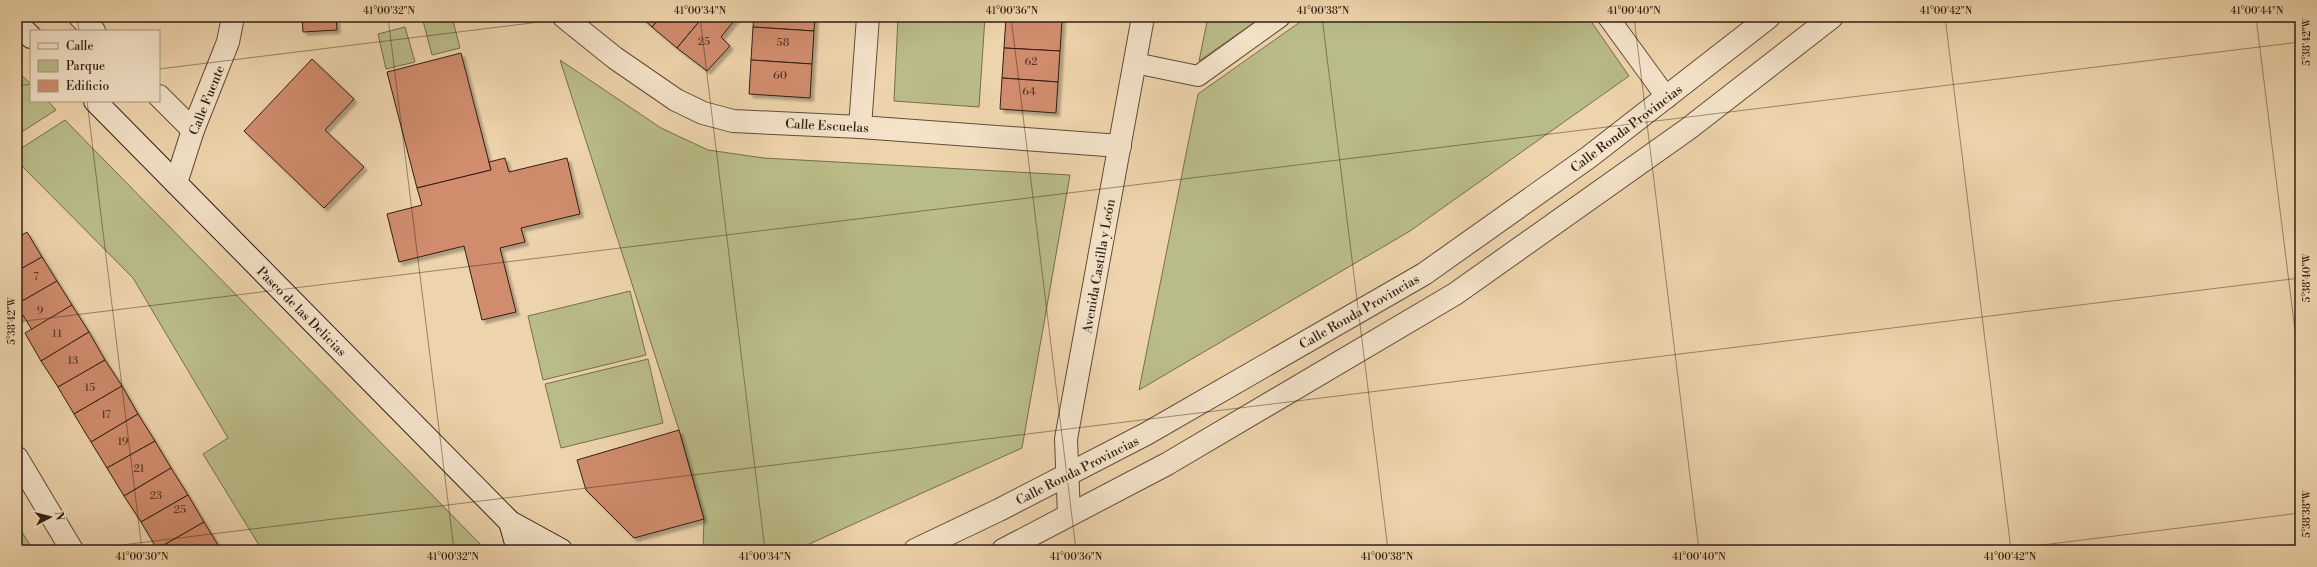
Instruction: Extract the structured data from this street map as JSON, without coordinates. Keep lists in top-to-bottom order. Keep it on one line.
{"streets":{"street":["Calle Fuente","Calle Escuelas","Calle Ronda Provincias","Avenida Castilla y León","Paseo de las Delicias"]},"crossings":[["Calle Fuente","Paseo de las Delicias"],["Calle Escuelas","Avenida Castilla y León"],["Calle Ronda Provincias","Avenida Castilla y León"]],"house_numbers":["25","58","62","60","64","7","9","11","13","15","17","19","21","23","25"],"legend":["Calle","Parque","Edificio"],"north":"right","coordinates":["41°00'32\"N","41°00'34\"N","41°00'36\"N","41°00'38\"N","41°00'40\"N","41°00'42\"N","41°00'44\"N","5°38'42\"W","5°38'40\"W","5°38'38\"W","41°00'30\"N"]}
